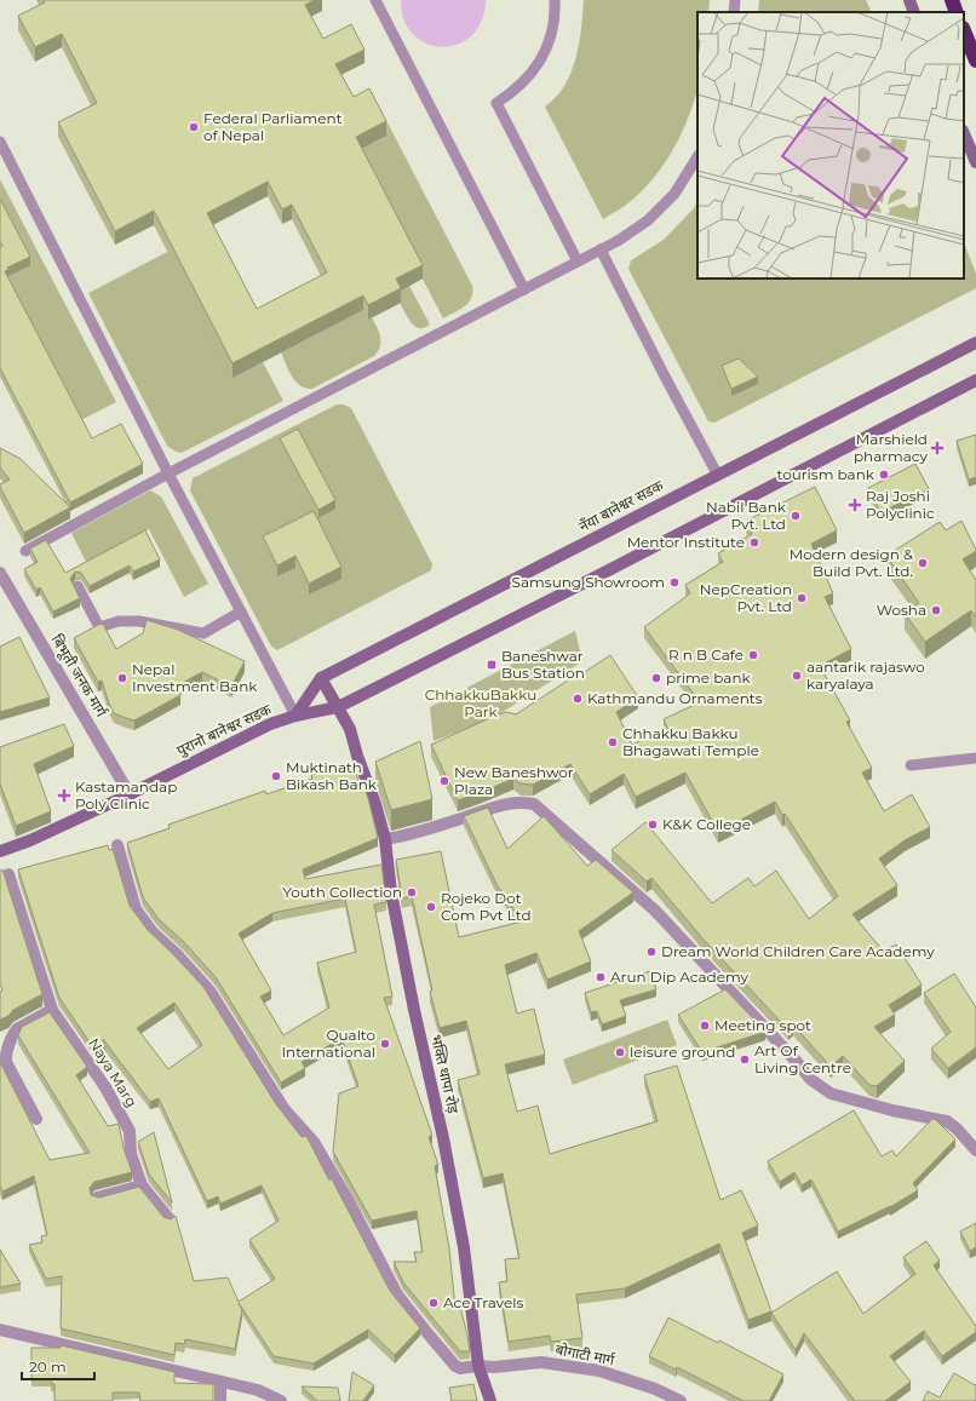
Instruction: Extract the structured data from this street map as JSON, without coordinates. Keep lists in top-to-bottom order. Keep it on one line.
{"streets":{"main road":["नँया बानेश्वर सडक","पुरानो बानेश्वर सडक","भक्ति थापा रोड़"],"street":["बिभूती जनक मार्ग","Naya Marg","बोगाटी मार्ग"]},"crossings":[["नँया बानेश्वर सडक","पुरानो बानेश्वर सडक"],["नँया बानेश्वर सडक","भक्ति थापा रोड़"],["बिभूती जनक मार्ग","पुरानो बानेश्वर सडक"],["पुरानो बानेश्वर सडक","भक्ति थापा रोड़"],["भक्ति थापा रोड़","बोगाटी मार्ग"]],"parks":["ChhakkuBakku Park"],"places":{"other":["Federal Parliament of Nepal","tourism bank","Nabil Bank Pvt. Ltd","Mentor Institute","Modern design & Build Pvt. Ltd.","Samsung Showroom","NepCreation Pvt. Ltd","Wosha","R n B Cafe","aantarik rajaswo karyalaya","Nepal Investment Bank","prime bank","Kathmandu Ornaments","Chhakku Bakku Bhagawati Temple","Muktinath Bikash Bank","New Baneshwor Plaza","K&K College","Youth Collection","Rojeko Dot Com Pvt Ltd","Dream World Children Care Academy","Arun Dip Academy","Meeting spot","Qualto International","leisure ground","Art Of Living Centre","Ace Travels"],"health":["Marshield pharmacy","Raj Joshi Polyclinic","Kastamandap Poly Clinic"],"transit":["Baneshwar Bus Station"]},"scale_bar":"20 m"}
